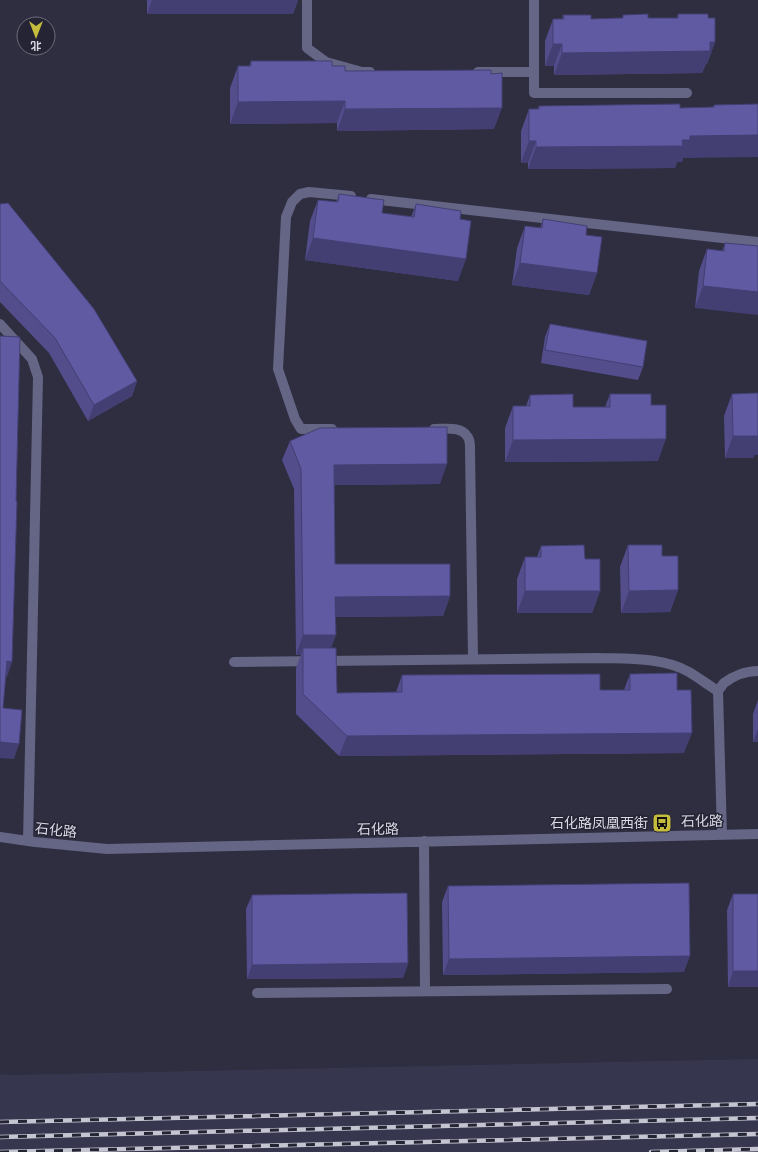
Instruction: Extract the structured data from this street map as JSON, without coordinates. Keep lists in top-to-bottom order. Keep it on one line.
{"streets":{"street":["石化路"]},"places":{"bus stop":["石化路凤凰西街"]},"north":"bottom"}
